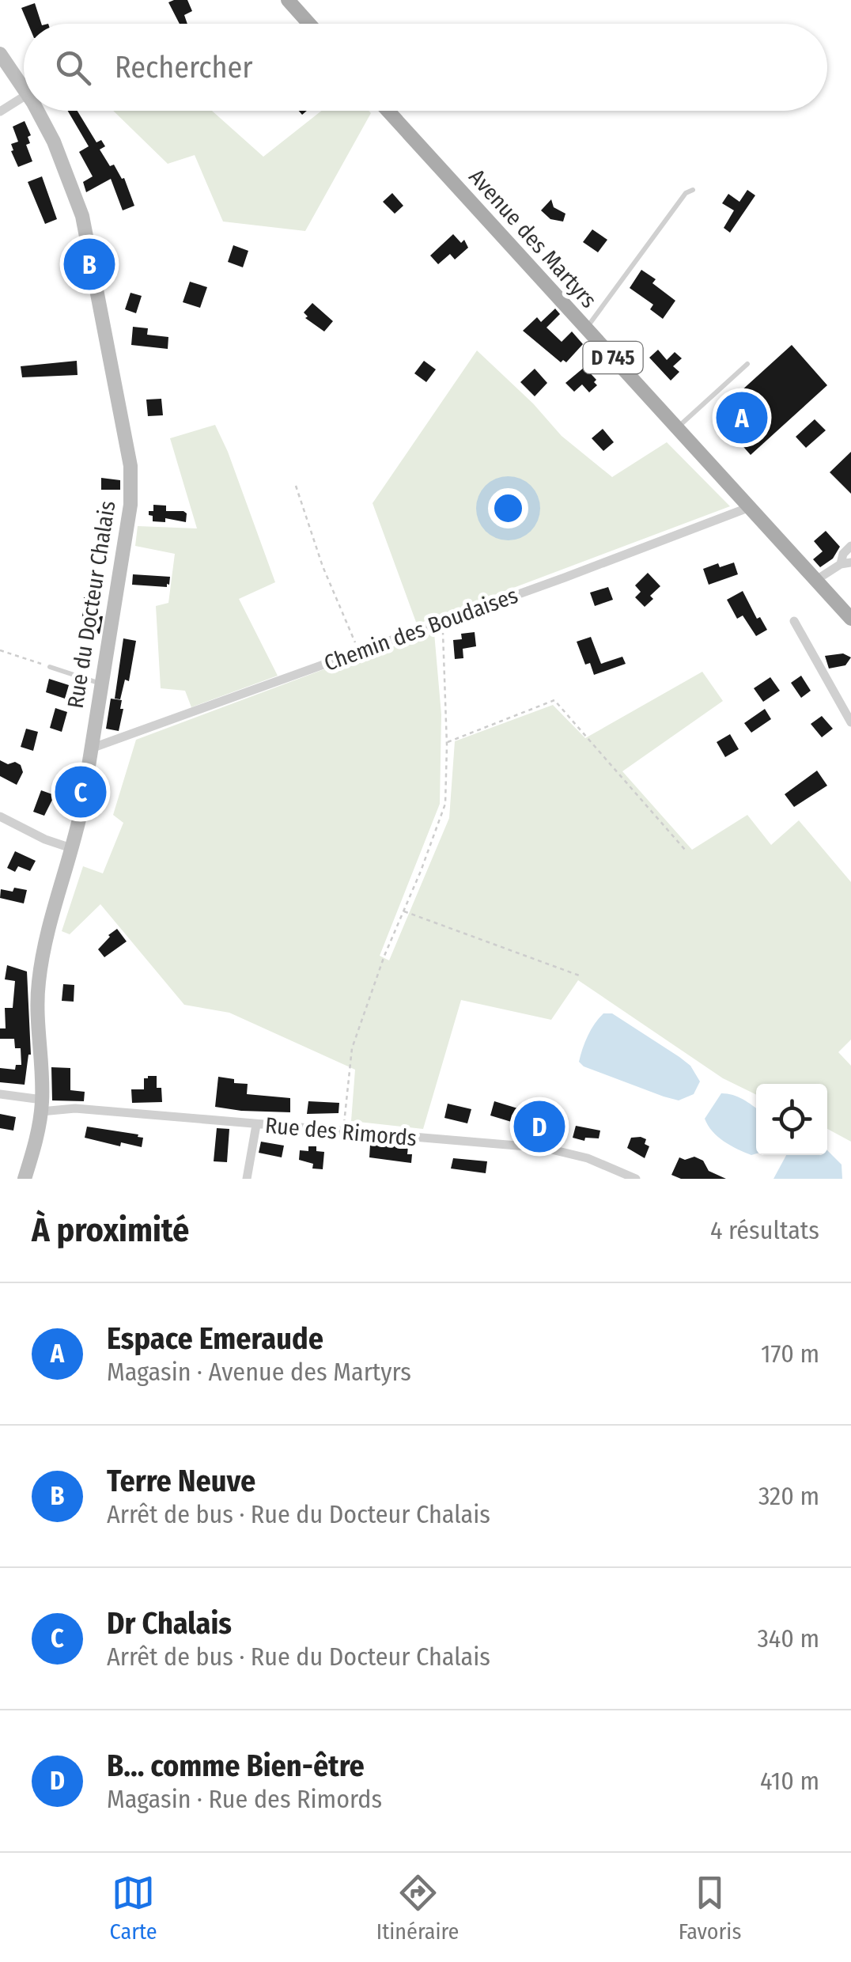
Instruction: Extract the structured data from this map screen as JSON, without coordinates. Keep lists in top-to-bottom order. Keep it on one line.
{"streets":{"main road":["Avenue des Martyrs","D 745","Rue du Docteur Chalais"],"street":["Chemin des Boudaises","Rue des Rimords"]},"crossings":[["Avenue des Martyrs","Chemin des Boudaises"],["Rue du Docteur Chalais","Chemin des Boudaises"],["Rue du Docteur Chalais","Rue des Rimords"]],"page":{"search":"Rechercher","pins":["B","A","C","D"],"heading":["À proximité","4 résultats"],"list":[{"mark":"A","name":"Espace Emeraude","note":"Magasin · Avenue des Martyrs","value":"170 m"},{"mark":"B","name":"Terre Neuve","note":"Arrêt de bus · Rue du Docteur Chalais","value":"320 m"},{"mark":"C","name":"Dr Chalais","note":"Arrêt de bus · Rue du Docteur Chalais","value":"340 m"},{"mark":"D","name":"B... comme Bien-être","note":"Magasin · Rue des Rimords","value":"410 m"}],"nav":["Carte","Itinéraire","Favoris"]}}
